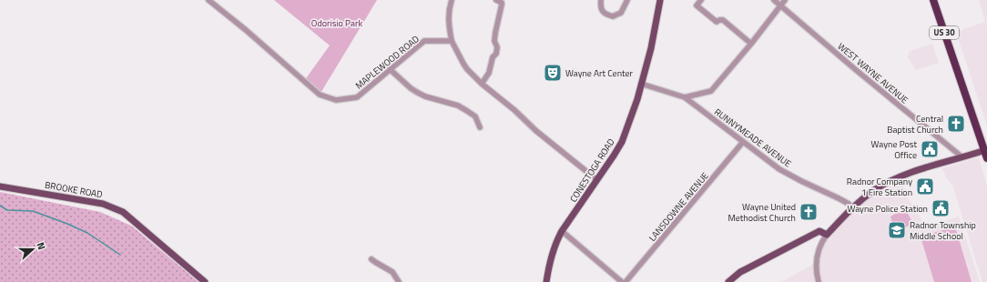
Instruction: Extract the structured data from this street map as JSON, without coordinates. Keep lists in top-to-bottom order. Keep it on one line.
{"streets":{"highway":["US 30"],"main road":["CONESTOGA ROAD","BROOKE ROAD"],"street":["MAPLEWOOD ROAD","WEST WAYNE AVENUE","RUNNYMEADE AVENUE","LANSDOWNE AVENUE"]},"crossings":[["RUNNYMEADE AVENUE","LANSDOWNE AVENUE"]],"parks":["Odorisio Park"],"places":{"theatre":["Wayne Art Center"],"church":["Central Baptist Church","Wayne United Methodist Church"],"public building":["Wayne Post Office","Radnor Company 1 Fire Station","Wayne Police Station"],"school or university":["Radnor Township Middle School"]},"north":"right"}
